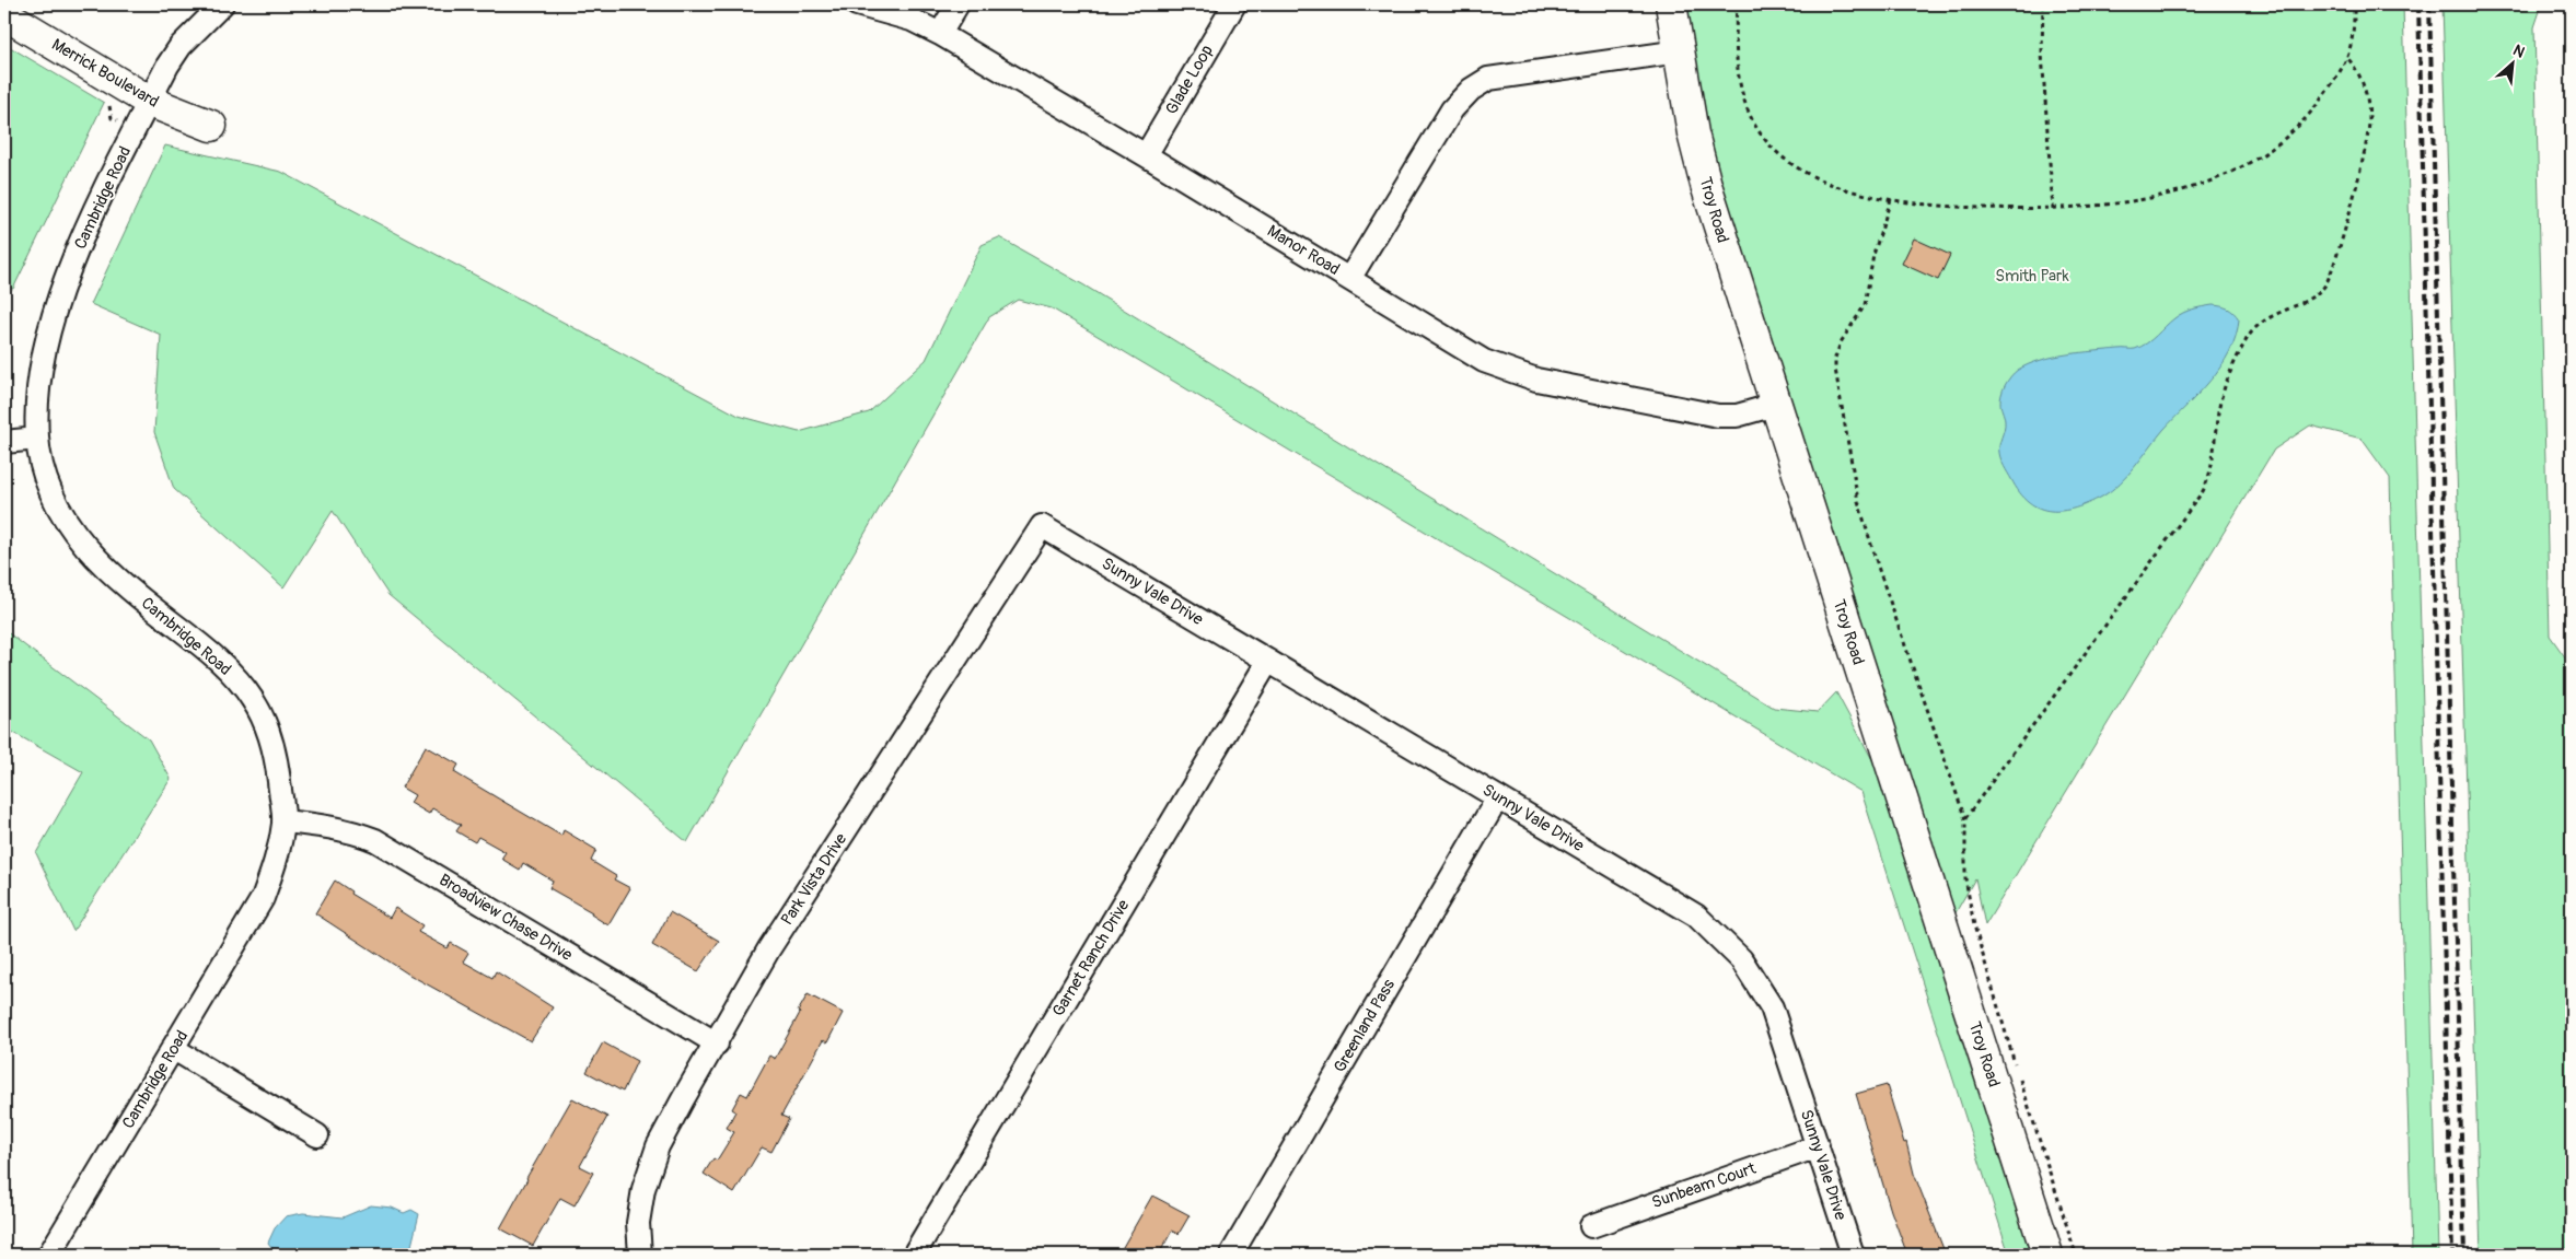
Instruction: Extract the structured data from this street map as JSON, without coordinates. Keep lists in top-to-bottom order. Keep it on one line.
{"streets":{"street":["Merrick Boulevard","Glade Loop","Cambridge Road","Troy Road","Manor Road","Sunny Vale Drive","Park Vista Drive","Broadview Chase Drive","Garnet Ranch Drive","Greenland Pass","Sunbeam Court"]},"crossings":[["Merrick Boulevard","Cambridge Road"],["Glade Loop","Manor Road"],["Cambridge Road","Broadview Chase Drive"],["Troy Road","Manor Road"],["Sunny Vale Drive","Park Vista Drive"],["Sunny Vale Drive","Garnet Ranch Drive"],["Sunny Vale Drive","Greenland Pass"],["Sunny Vale Drive","Sunbeam Court"],["Park Vista Drive","Broadview Chase Drive"]],"parks":["Smith Park"],"north":"top right"}
